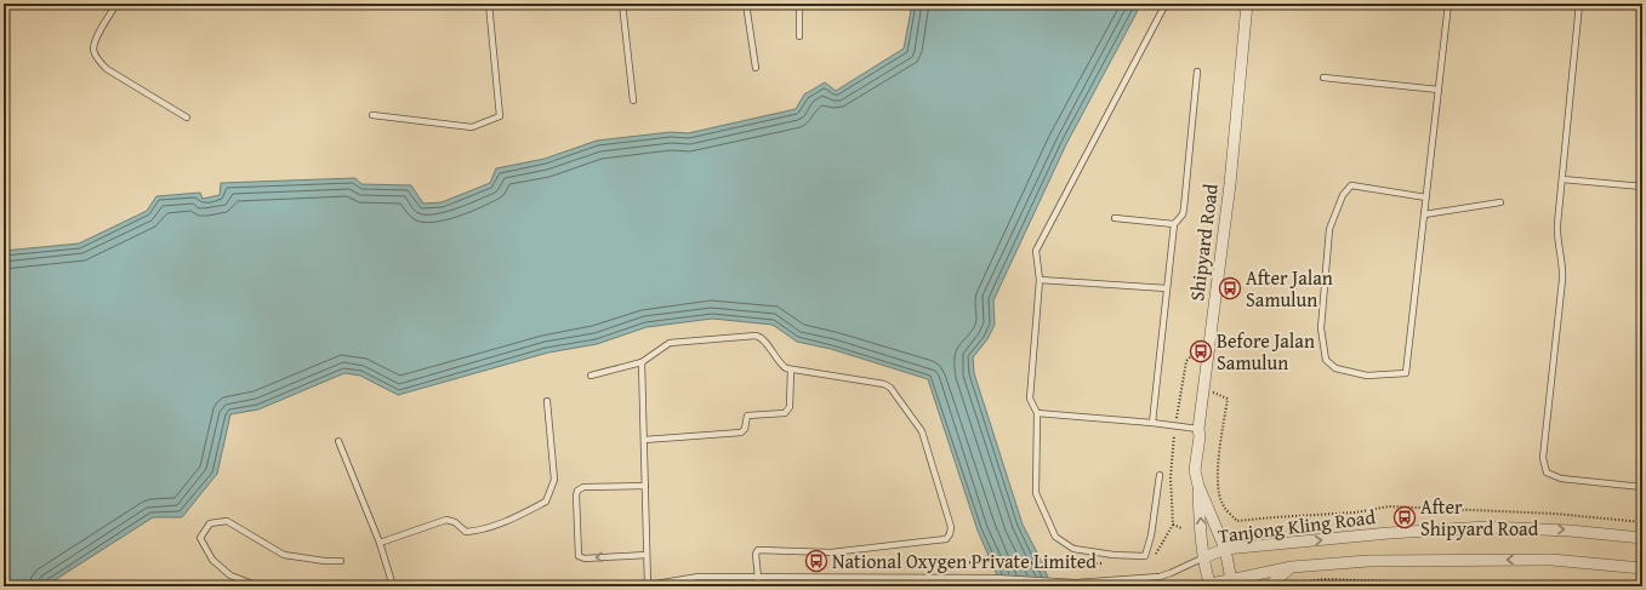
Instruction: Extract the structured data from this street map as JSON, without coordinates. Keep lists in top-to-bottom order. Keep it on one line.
{"streets":{"street":["Shipyard Road","Tanjong Kling Road"]},"crossings":[["Shipyard Road","Tanjong Kling Road"]],"places":{"bus stop":["After Jalan Samulun","Before Jalan Samulun","After Shipyard Road","National Oxygen Private Limited"]}}
